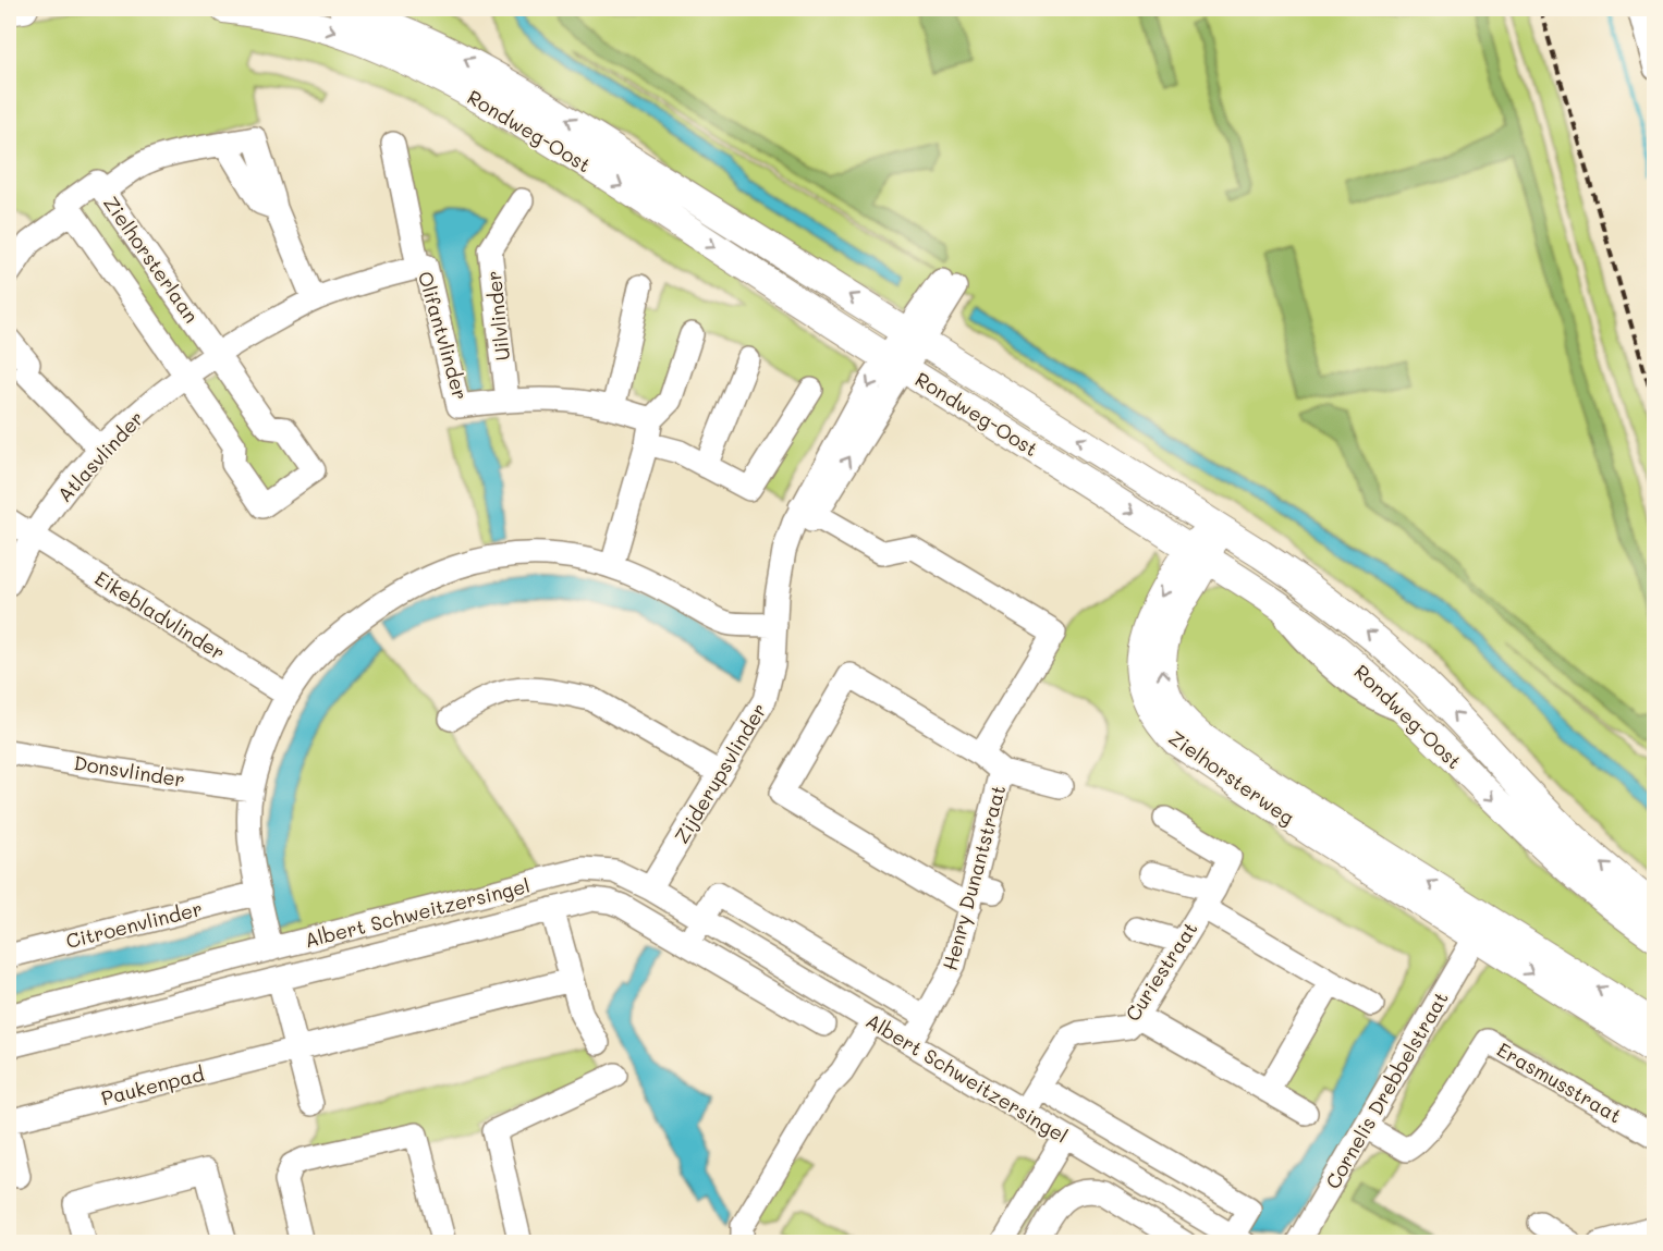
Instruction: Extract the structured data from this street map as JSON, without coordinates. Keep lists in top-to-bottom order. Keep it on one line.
{"streets":{"main road":["Rondweg-Oost","Zielhorsterweg"],"street":["Zielhorsterlaan","Uilvlinder","Olifantvlinder","Atlasvlinder","Eikebladvlinder","Donsvlinder","Zijderupsvlinder","Henry Dunantstraat","Albert Schweitzersingel","Citroenvlinder","Curiestraat","Erasmusstraat","Paukenpad","Cornelis Drebbelstraat"]},"crossings":[["Rondweg-Oost","Zijderupsvlinder"],["Rondweg-Oost","Zielhorsterweg"],["Zielhorsterlaan","Olifantvlinder"],["Zielhorsterlaan","Atlasvlinder"],["Uilvlinder","Olifantvlinder"],["Olifantvlinder","Atlasvlinder"],["Atlasvlinder","Eikebladvlinder"],["Zijderupsvlinder","Henry Dunantstraat"],["Zijderupsvlinder","Albert Schweitzersingel"],["Zielhorsterweg","Cornelis Drebbelstraat"],["Henry Dunantstraat","Albert Schweitzersingel"],["Albert Schweitzersingel","Curiestraat"],["Erasmusstraat","Cornelis Drebbelstraat"]]}
